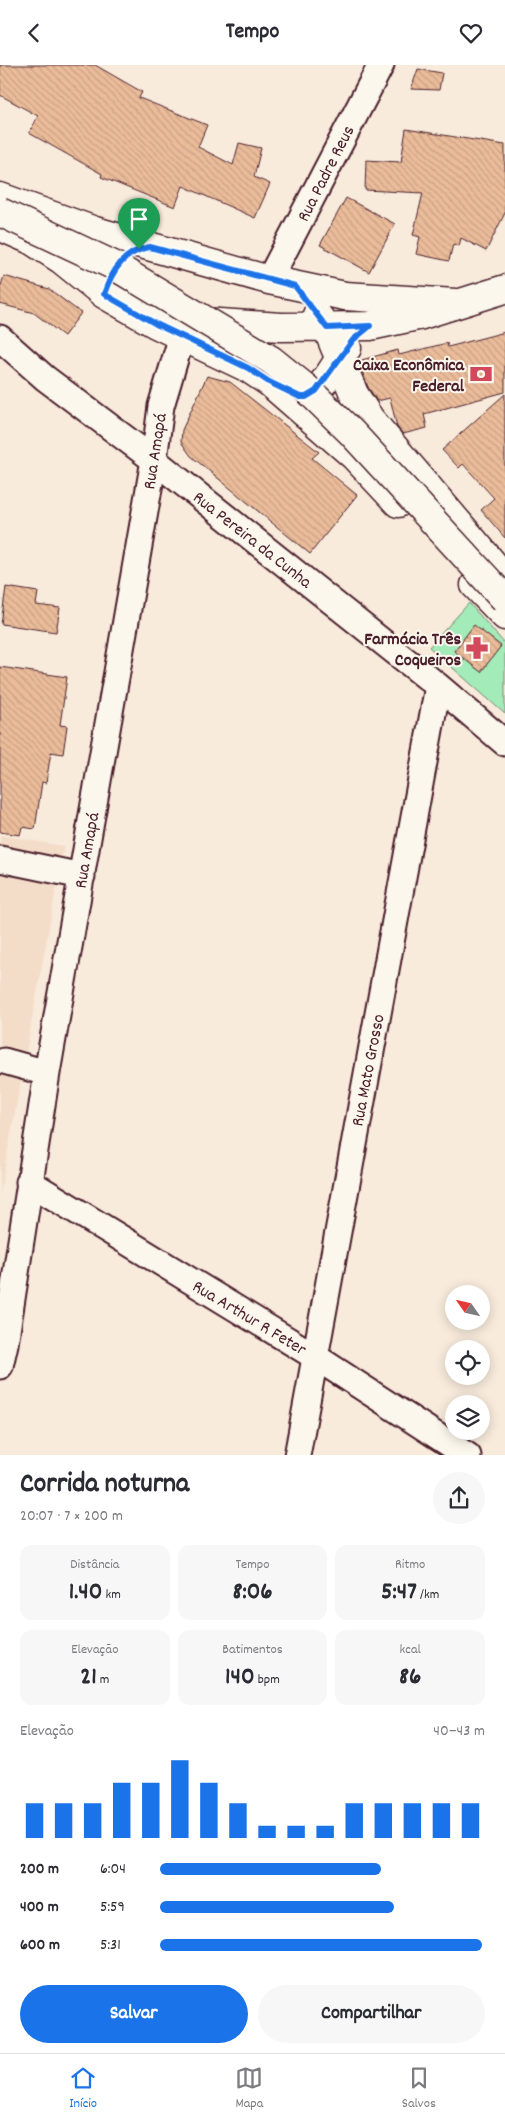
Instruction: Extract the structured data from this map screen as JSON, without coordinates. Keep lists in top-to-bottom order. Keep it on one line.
{"streets":{"street":["Rua Padre Reus","Rua Amapá","Rua Pereira da Cunha","Rua Mato Grosso","Rua Arthur R Feter"]},"crossings":[["Rua Amapá","Rua Pereira da Cunha"],["Rua Amapá","Rua Arthur R Feter"],["Rua Pereira da Cunha","Rua Mato Grosso"],["Rua Mato Grosso","Rua Arthur R Feter"]],"places":{"bank":["Caixa Econômica Federal"],"pharmacy":["Farmácia Três Coqueiros"]},"north":"top left","page":{"header":"Tempo","heading":["Corrida noturna","20:07 · 7 × 200 m"],"stats":[["Distância","1.40 km"],["Tempo","8:06"],["Ritmo","5:47 /km"],["Elevação","21 m"],["Batimentos","140 bpm"],["kcal","86"]],"chart":["Elevação","40–43 m"],"list":[{"name":"200 m","note":"6:04"},{"name":"400 m","note":"5:59"},{"name":"600 m","note":"5:31"}],"buttons":["Salvar","Compartilhar"],"tabs":["Início","Mapa","Salvos"]}}
